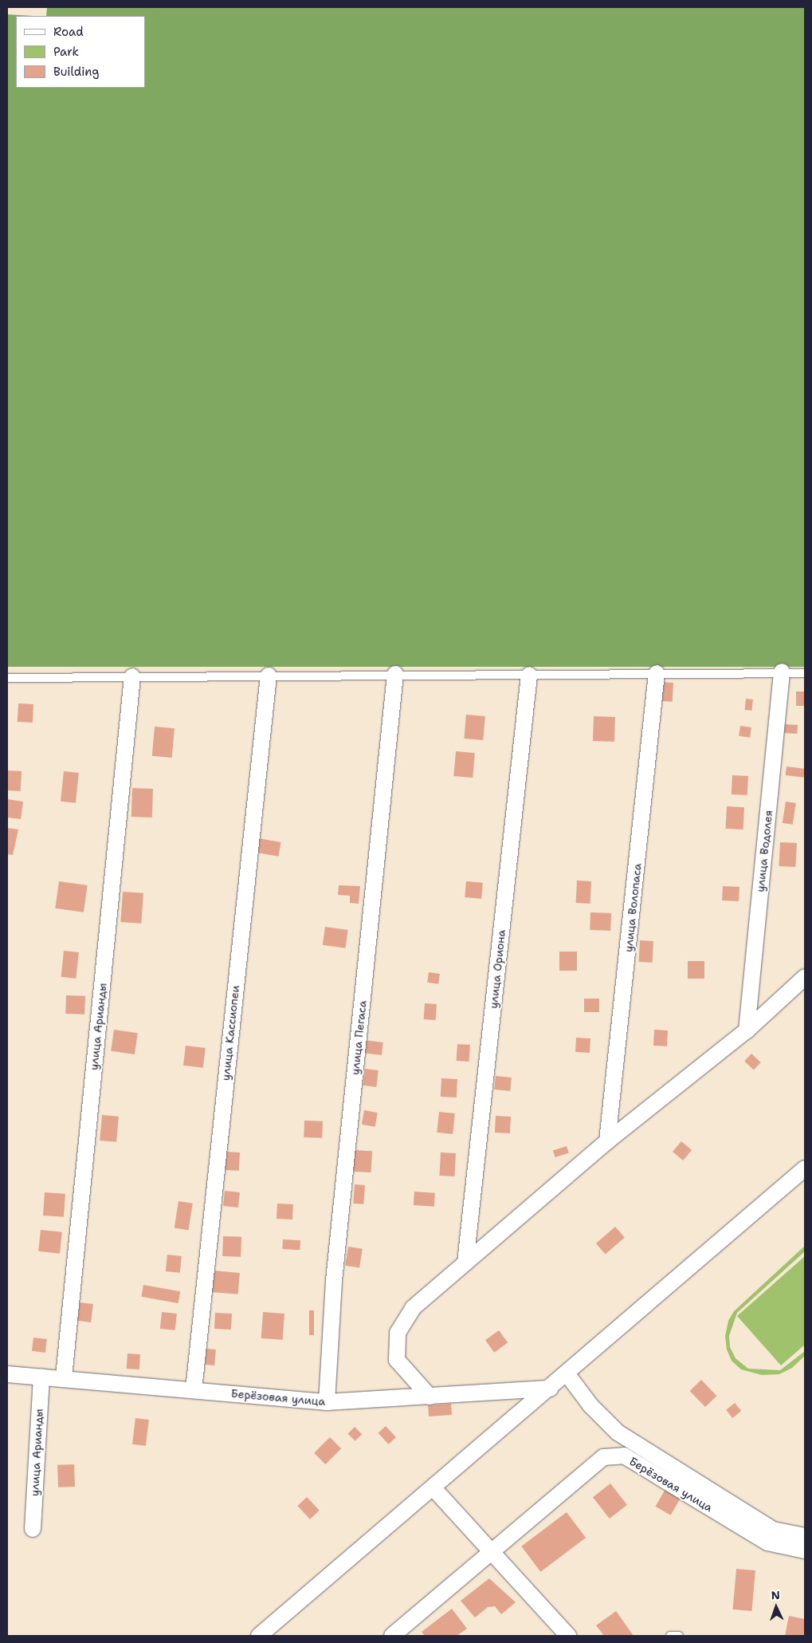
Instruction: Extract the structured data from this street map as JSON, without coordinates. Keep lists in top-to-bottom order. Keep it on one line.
{"streets":{"street":["улица Водолея","улица Волопаса","улица Ориона","улица Арианды","улица Кассиопеи","улица Пегаса","Берёзовая улица"]},"crossings":[["улица Арианды","Берёзовая улица"],["улица Кассиопеи","Берёзовая улица"],["улица Пегаса","Берёзовая улица"]],"legend":["Road","Park","Building"],"north":"top"}
